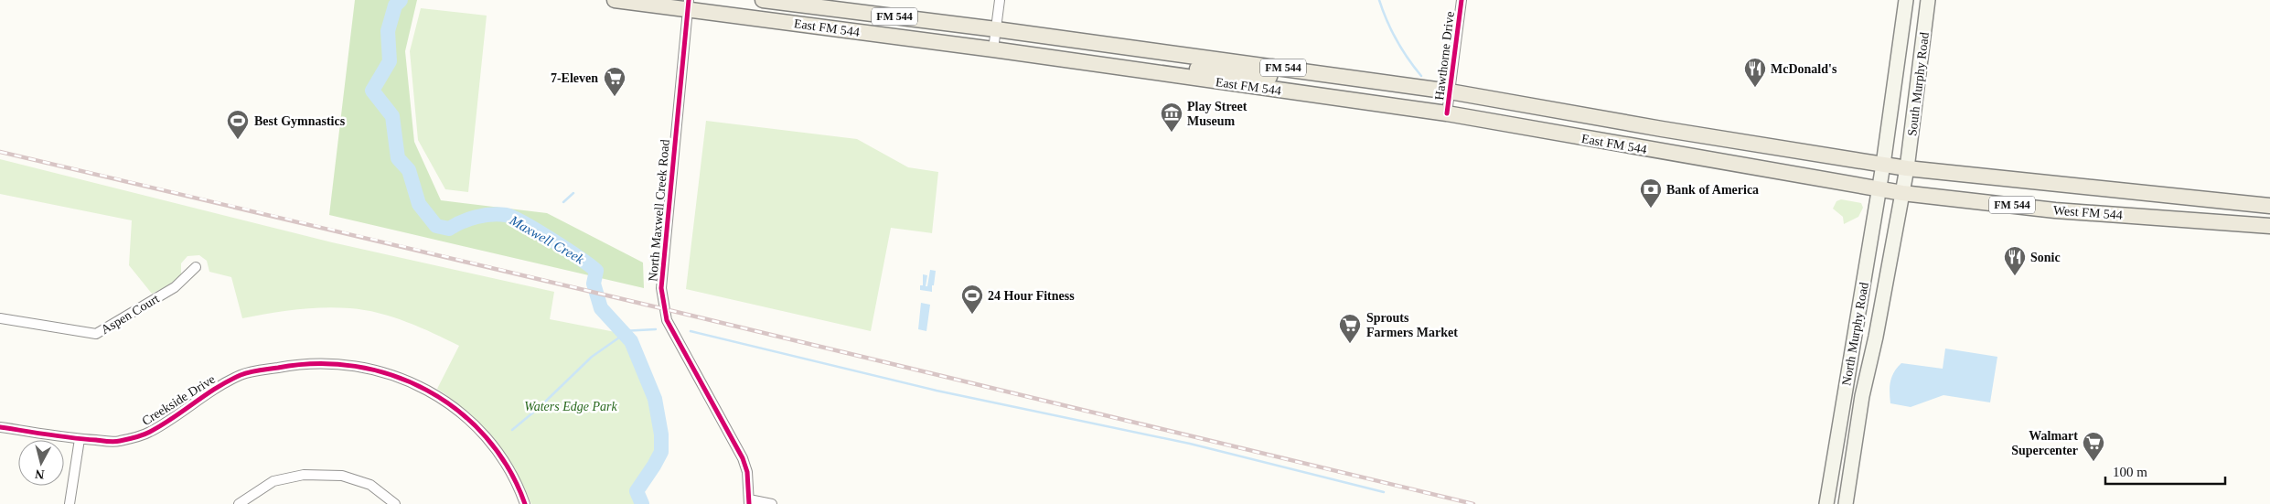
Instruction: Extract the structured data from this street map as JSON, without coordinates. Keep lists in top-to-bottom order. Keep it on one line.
{"streets":{"main road":["FM 544","East FM 544","South Murphy Road","West FM 544","North Murphy Road"],"street":["Hawthorne Drive","North Maxwell Creek Road","Aspen Court","Creekside Drive"]},"crossings":[["East FM 544","Hawthorne Drive"],["East FM 544","South Murphy Road"],["East FM 544","North Maxwell Creek Road"],["East FM 544","West FM 544"],["East FM 544","North Murphy Road"],["South Murphy Road","West FM 544"],["South Murphy Road","North Murphy Road"],["West FM 544","North Murphy Road"]],"water":["Maxwell Creek"],"parks":["Waters Edge Park"],"places":{"restaurant":["McDonald's","Sonic"],"supermarket":["7-Eleven","Sprouts Farmers Market","Walmart Supercenter"],"museum":["Play Street Museum"],"sports":["Best Gymnastics","24 Hour Fitness"],"bank":["Bank of America"]},"scale_bar":"100 m","north":"bottom"}
